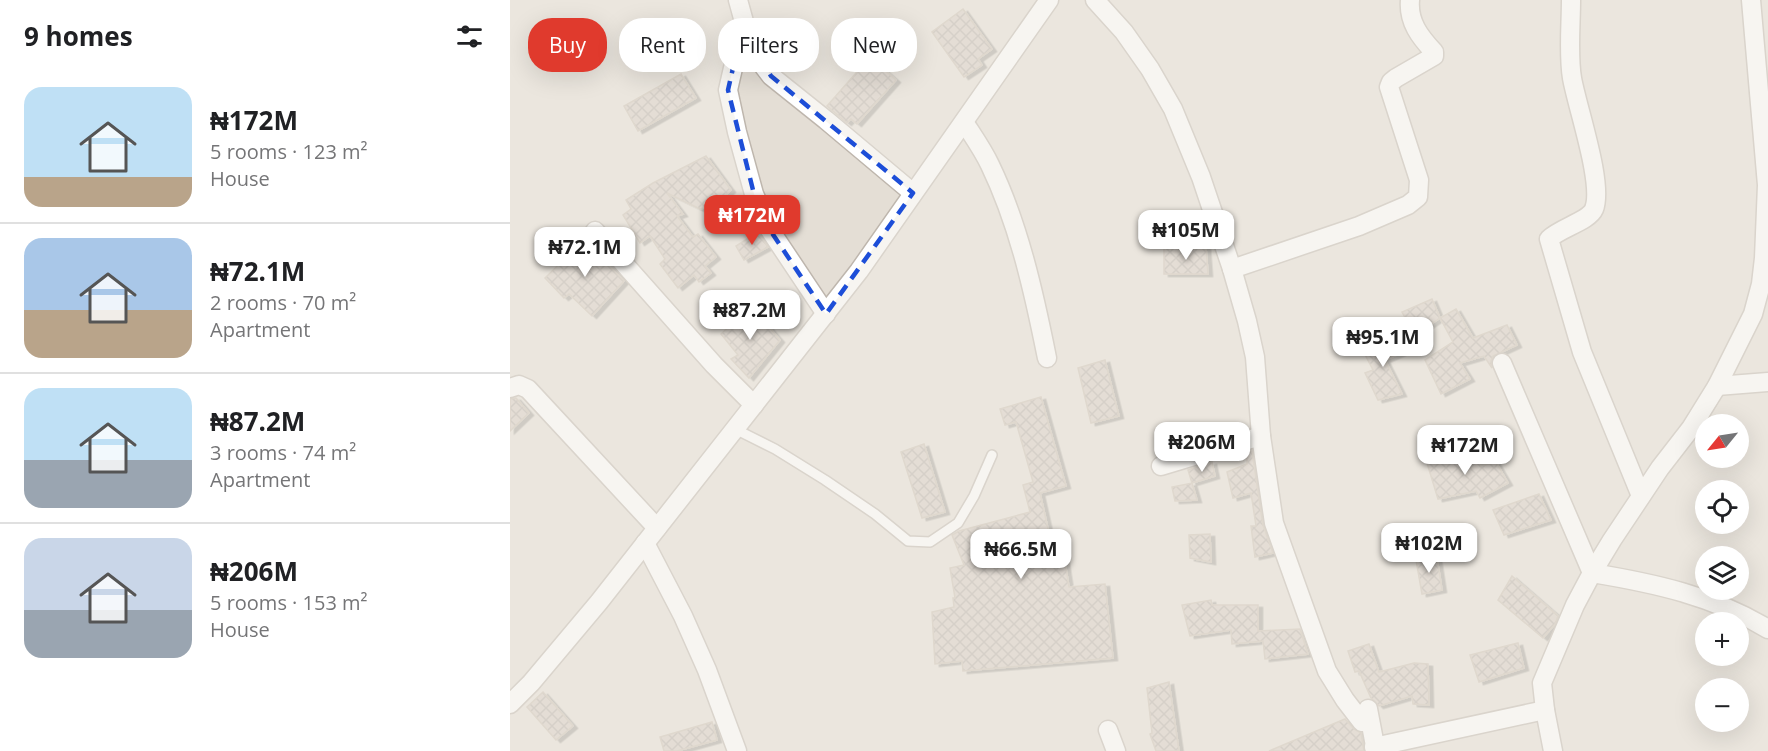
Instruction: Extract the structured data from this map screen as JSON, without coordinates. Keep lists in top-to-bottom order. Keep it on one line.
{"north":"bottom left","page":{"heading":"9 homes","chip":["Buy","Rent","Filters","New"],"list":[{"name":"₦172M","note":"5 rooms · 123 m² · House"},{"name":"₦72.1M","note":"2 rooms · 70 m² · Apartment"},{"name":"₦87.2M","note":"3 rooms · 74 m² · Apartment"},{"name":"₦206M","note":"5 rooms · 153 m² · House"}],"price":["₦172M","₦105M","₦72.1M","₦87.2M","₦95.1M","₦206M","₦172M","₦102M","₦66.5M"],"map_buttons":["+","−"]}}
